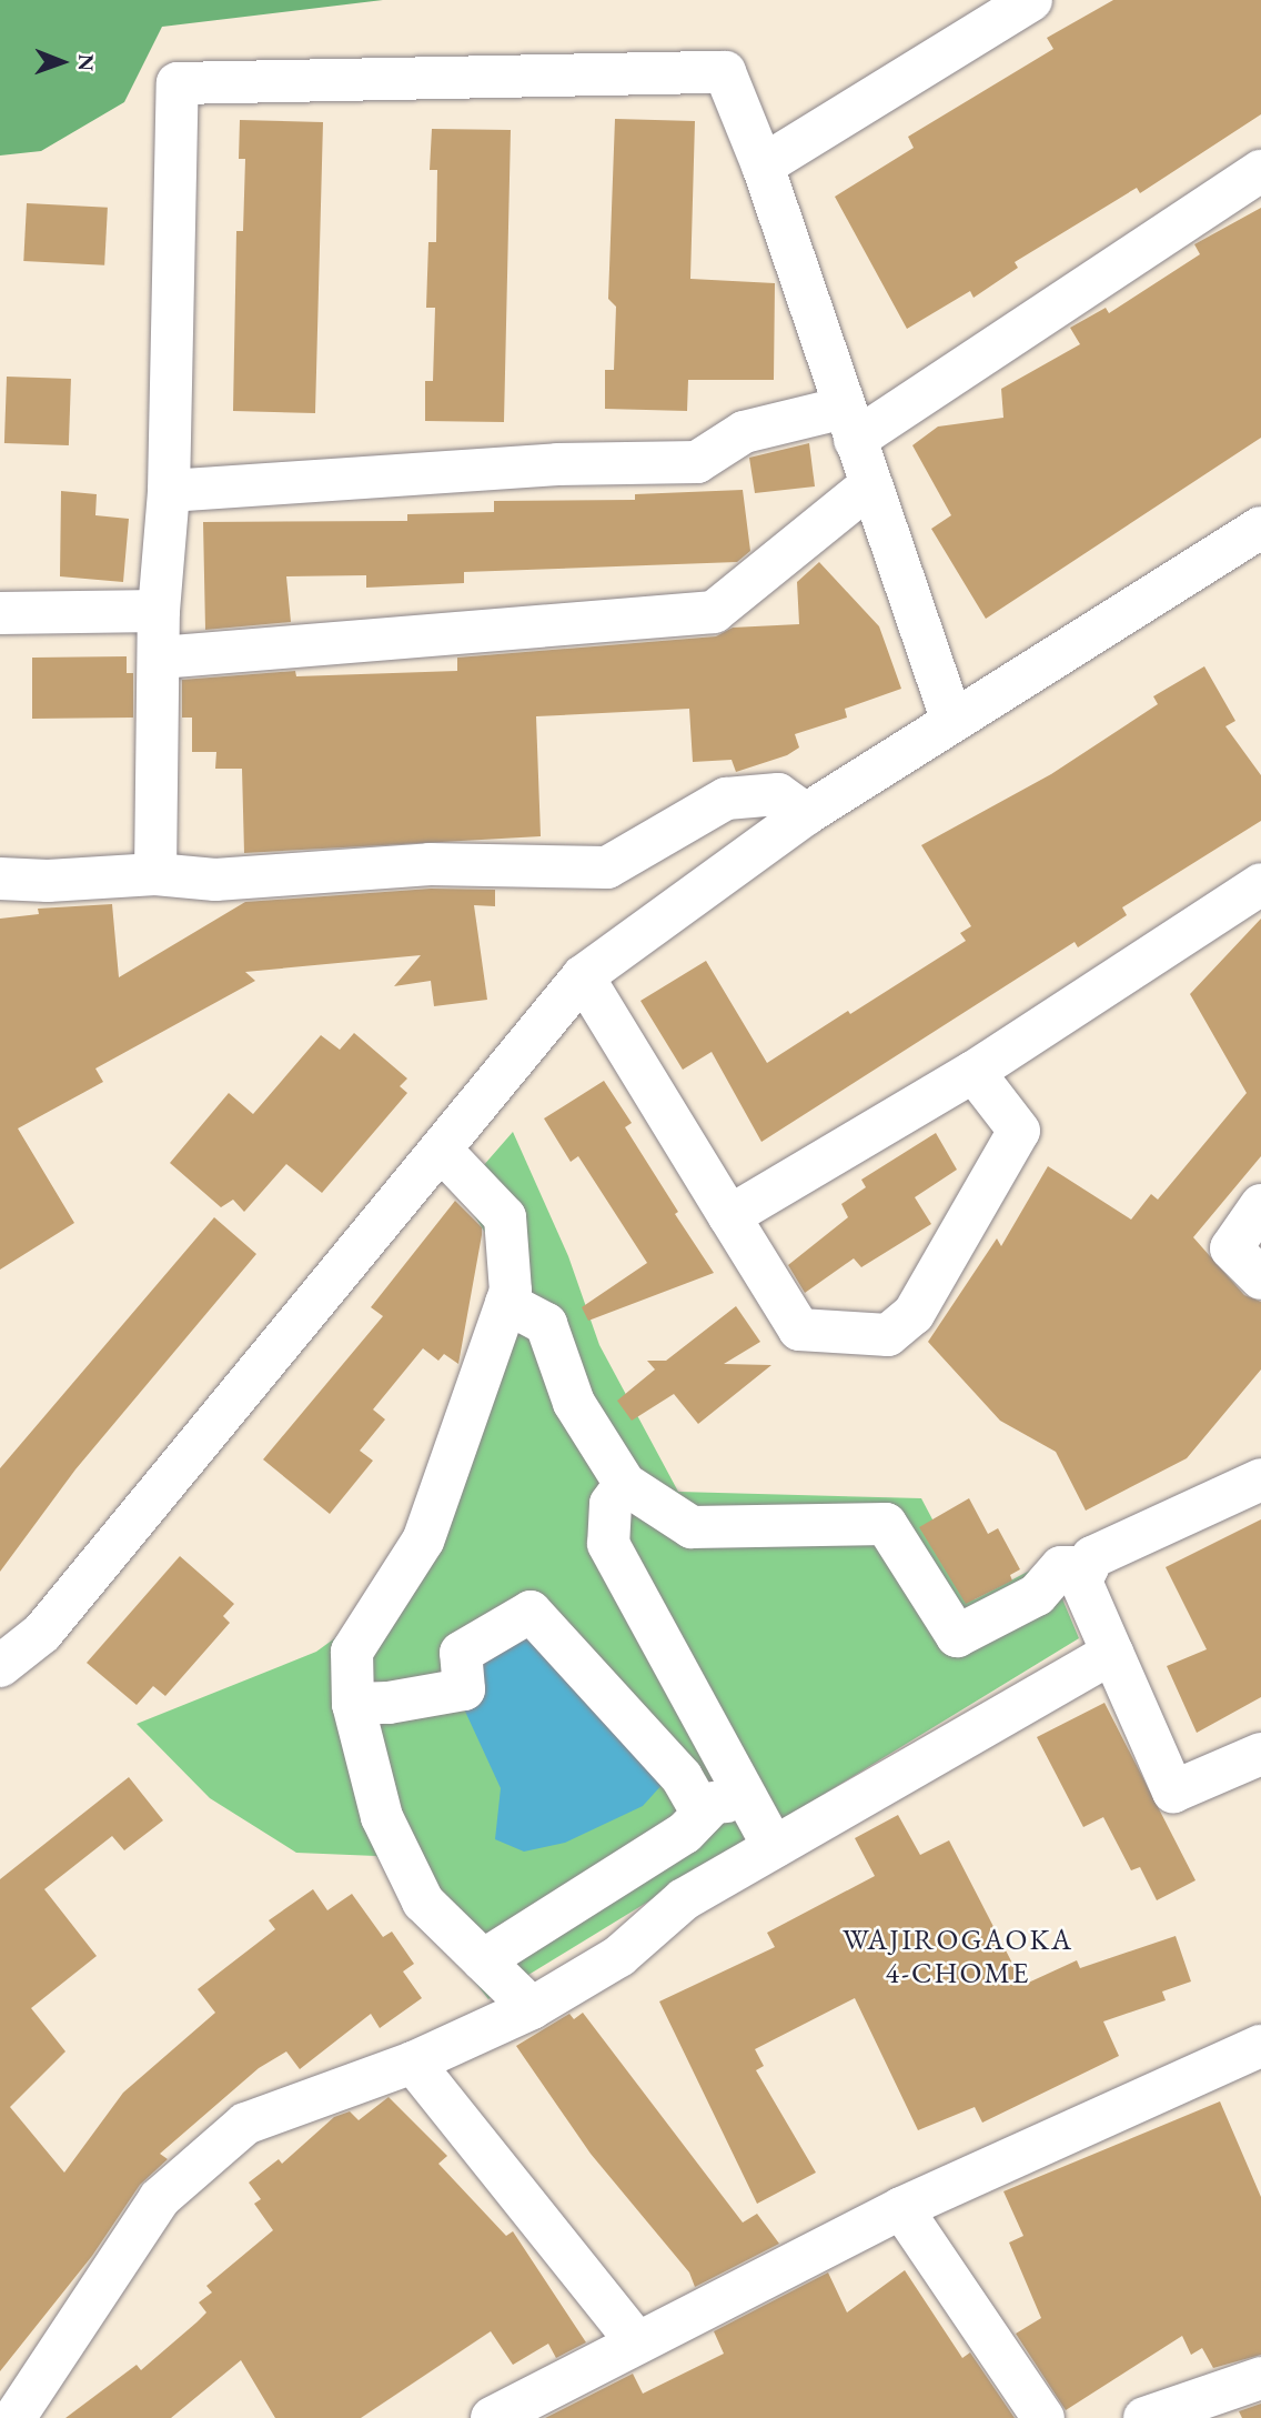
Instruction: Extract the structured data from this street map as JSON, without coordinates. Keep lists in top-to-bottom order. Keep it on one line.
{"districts":["WAJIROGAOKA 4-CHOME"],"north":"right"}
